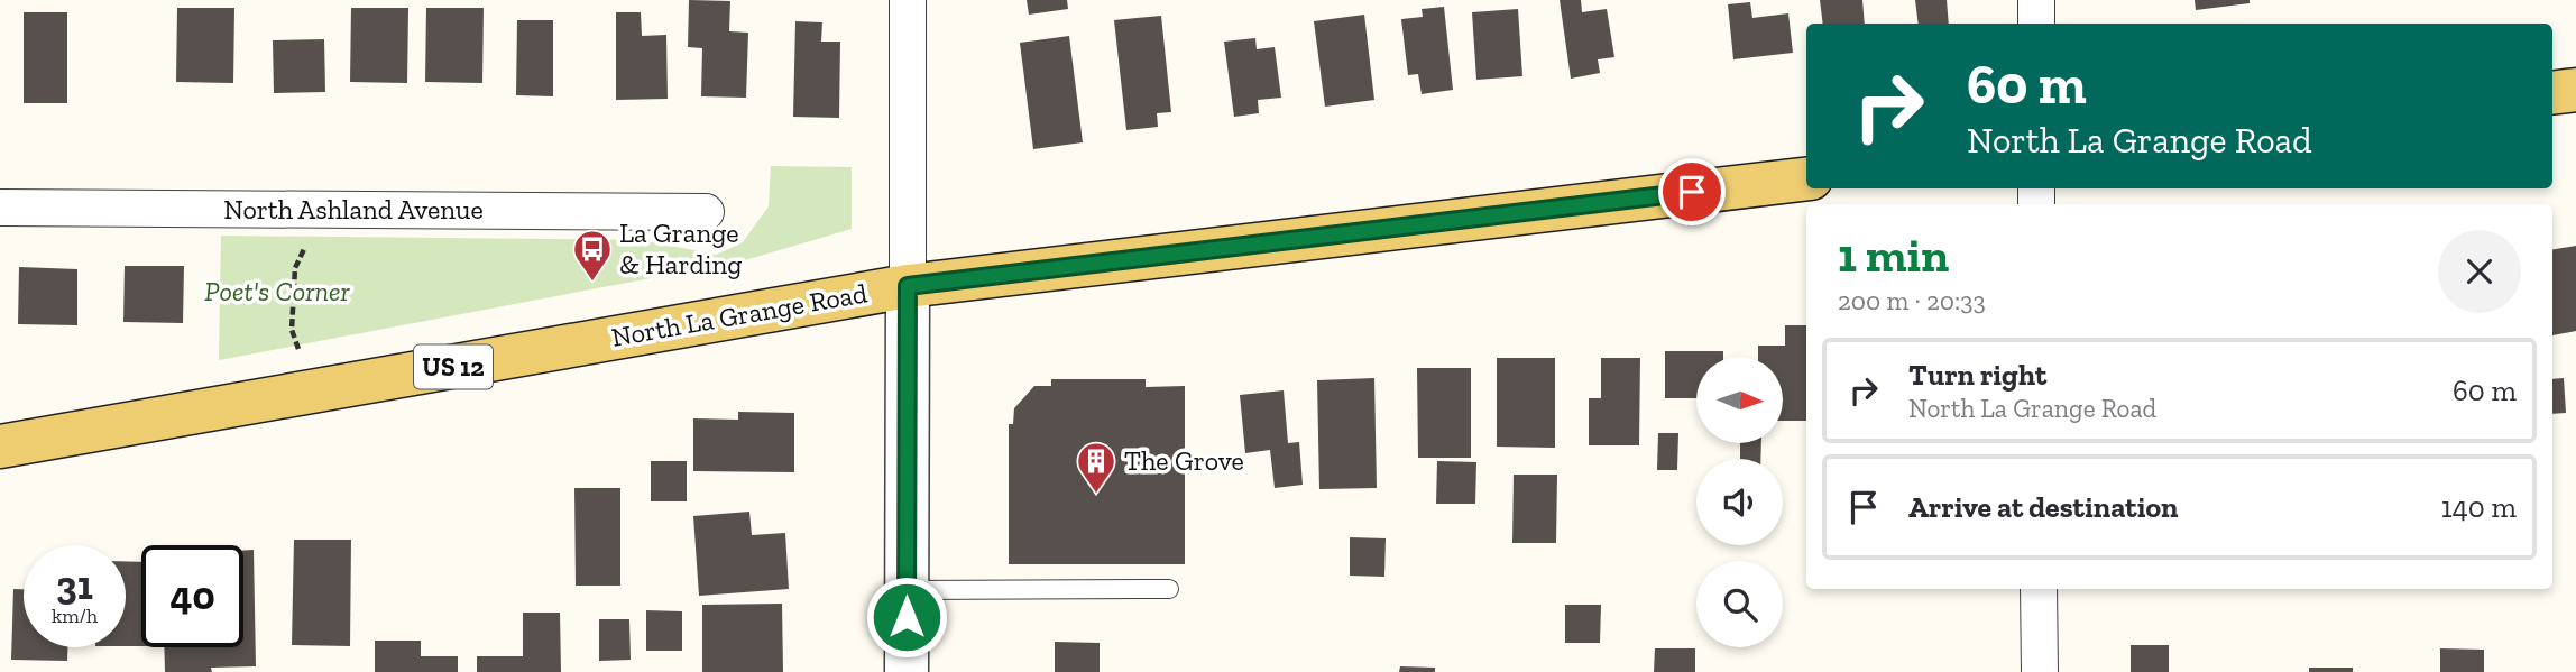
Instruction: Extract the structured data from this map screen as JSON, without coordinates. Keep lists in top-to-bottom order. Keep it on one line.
{"streets":{"main road":["North La Grange Road","US 12"],"street":["North Ashland Avenue"]},"parks":["Poet's Corner"],"places":{"bus stop":["La Grange & Harding"],"building":["The Grove"]},"north":"right","page":{"turn":["60 m","North La Grange Road"],"heading":["1 min","200 m · 20:33"],"list":[{"name":"Turn right","note":"North La Grange Road","value":"60 m"},{"name":"Arrive at destination","value":"140 m"}],"speed":"31 km/h","limit":"40"}}
